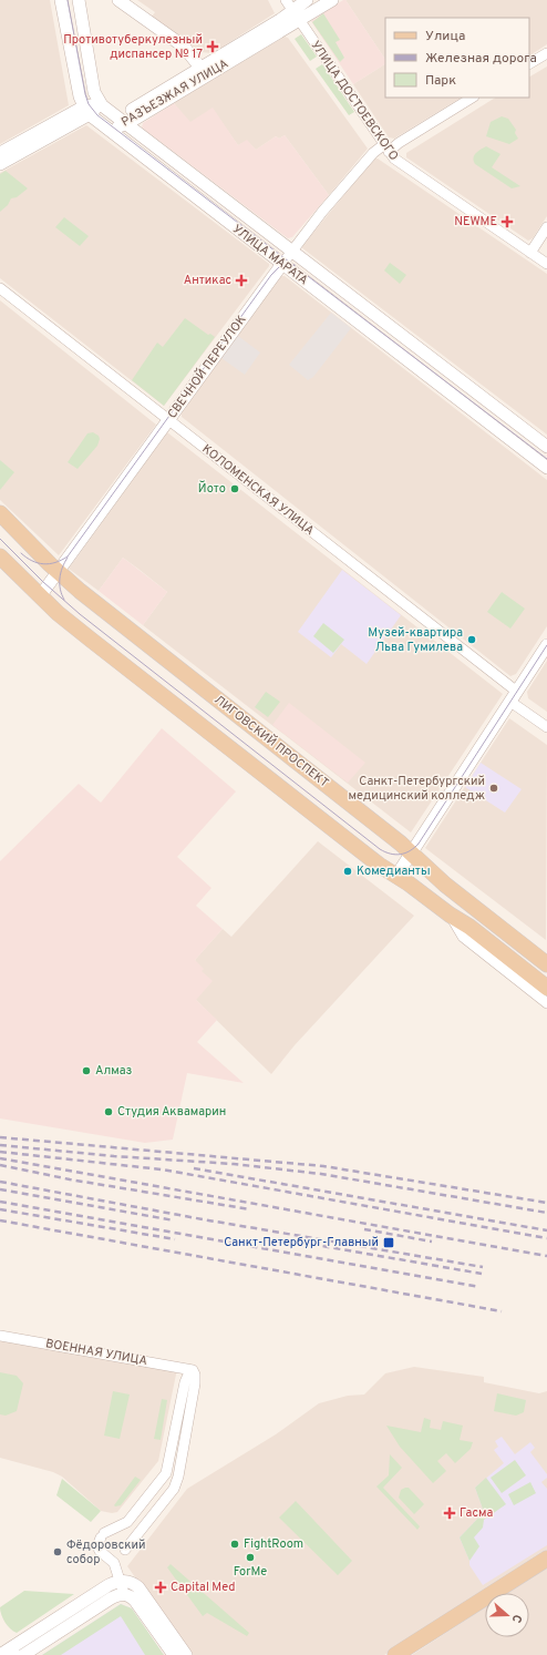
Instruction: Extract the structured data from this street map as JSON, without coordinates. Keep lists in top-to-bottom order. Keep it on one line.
{"streets":{"main road":["ЛИГОВСКИЙ ПРОСПЕКТ"],"street":["РАЗЪЕЗЖАЯ УЛИЦА","УЛИЦА ДОСТОЕВСКОГО","УЛИЦА МАРАТА","СВЕЧНОЙ ПЕРЕУЛОК","КОЛОМЕНСКАЯ УЛИЦА","ВОЕННАЯ УЛИЦА"]},"crossings":[["РАЗЪЕЗЖАЯ УЛИЦА","УЛИЦА ДОСТОЕВСКОГО"],["РАЗЪЕЗЖАЯ УЛИЦА","УЛИЦА МАРАТА"],["УЛИЦА ДОСТОЕВСКОГО","СВЕЧНОЙ ПЕРЕУЛОК"],["УЛИЦА МАРАТА","СВЕЧНОЙ ПЕРЕУЛОК"],["СВЕЧНОЙ ПЕРЕУЛОК","КОЛОМЕНСКАЯ УЛИЦА"],["СВЕЧНОЙ ПЕРЕУЛОК","ЛИГОВСКИЙ ПРОСПЕКТ"]],"places":{"health":["Противотуберкулезный диспансер № 17","NEWME","Антикас","Гасма","Capital Med"],"other":["Йото","Музей-квартира Льва Гумилева","Санкт-Петербургский медицинский колледж","Комедианты","Алмаз","Студия Аквамарин","FightRoom","Фёдоровский собор","ForMe"],"transit":["Санкт-Петербург-Главный"]},"legend":["Улица","Железная дорога","Парк"],"north":"right"}
